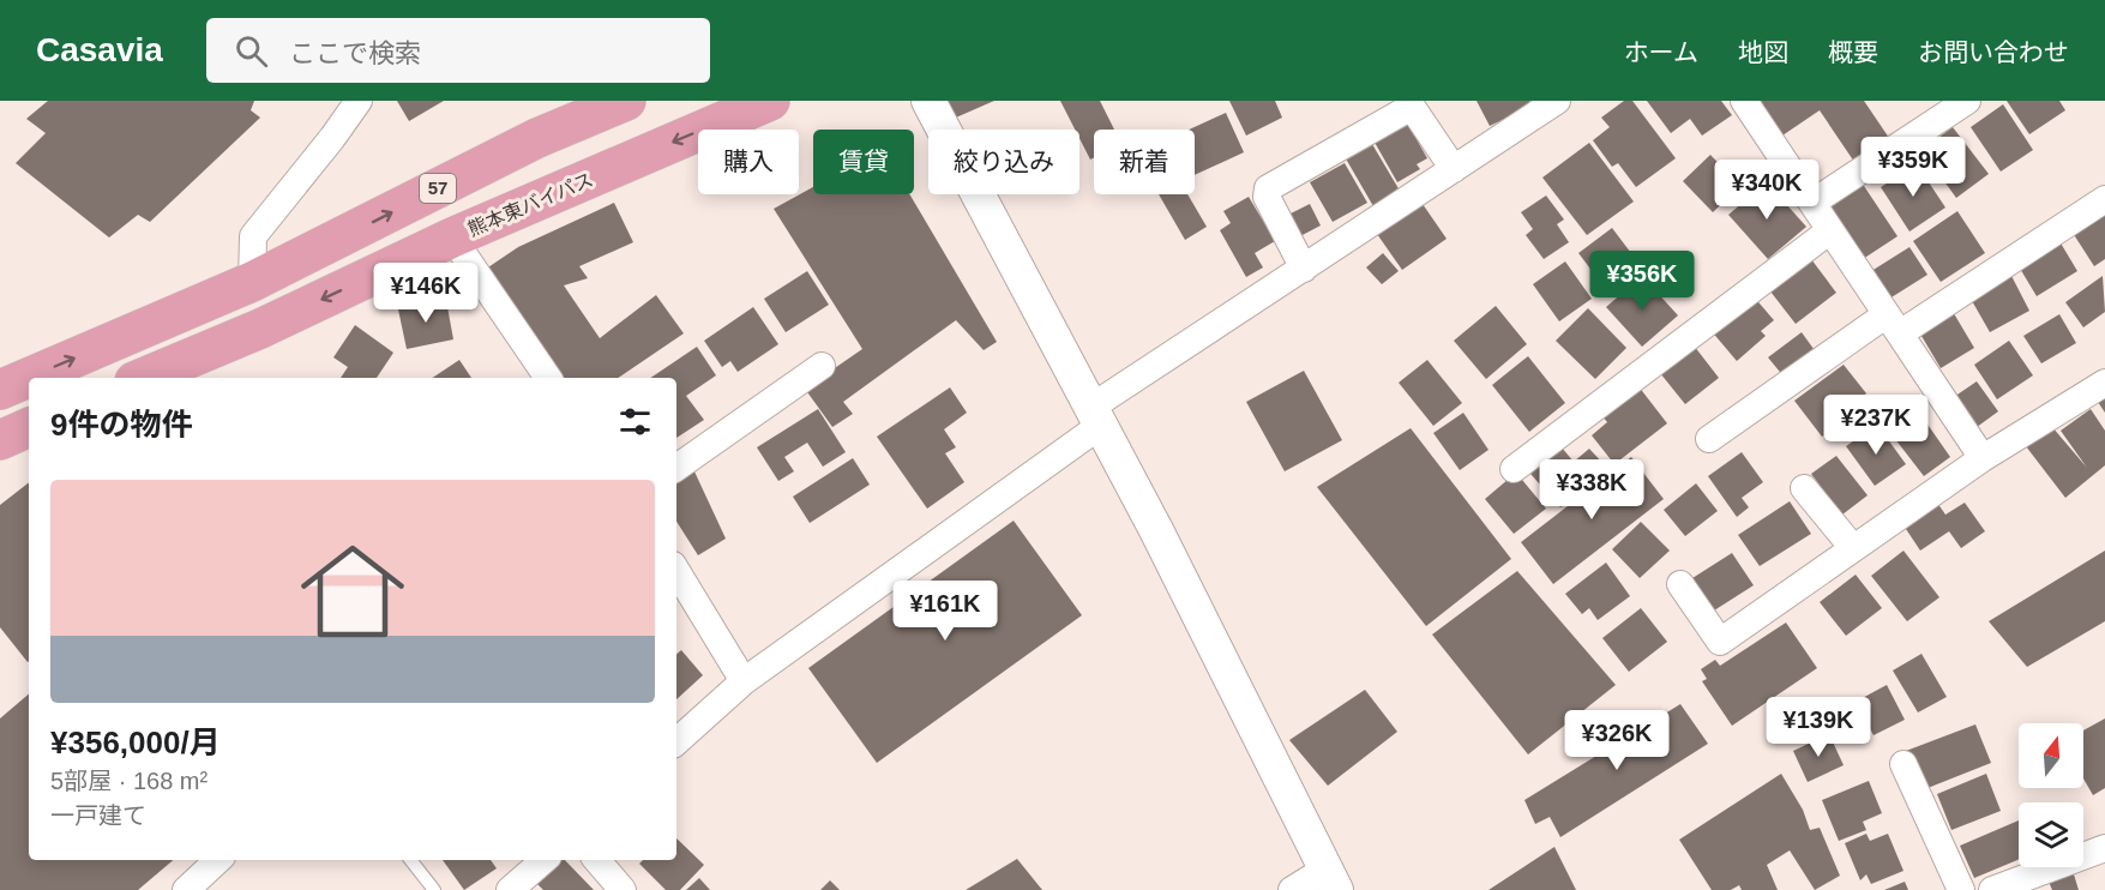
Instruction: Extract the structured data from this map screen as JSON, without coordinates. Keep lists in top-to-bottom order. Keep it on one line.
{"streets":{"highway":["57","熊本東バイパス"]},"north":"top","page":{"header":"Casavia","search":"ここで検索","nav":["ホーム","地図","概要","お問い合わせ"],"chip":["購入","賃貸","絞り込み","新着"],"price":["¥359K","¥340K","¥356K","¥146K","¥237K","¥338K","¥161K","¥139K","¥326K"],"heading":"9件の物件","list":[{"name":"¥356,000/月","note":"5部屋 · 168 m² · 一戸建て"}]}}
